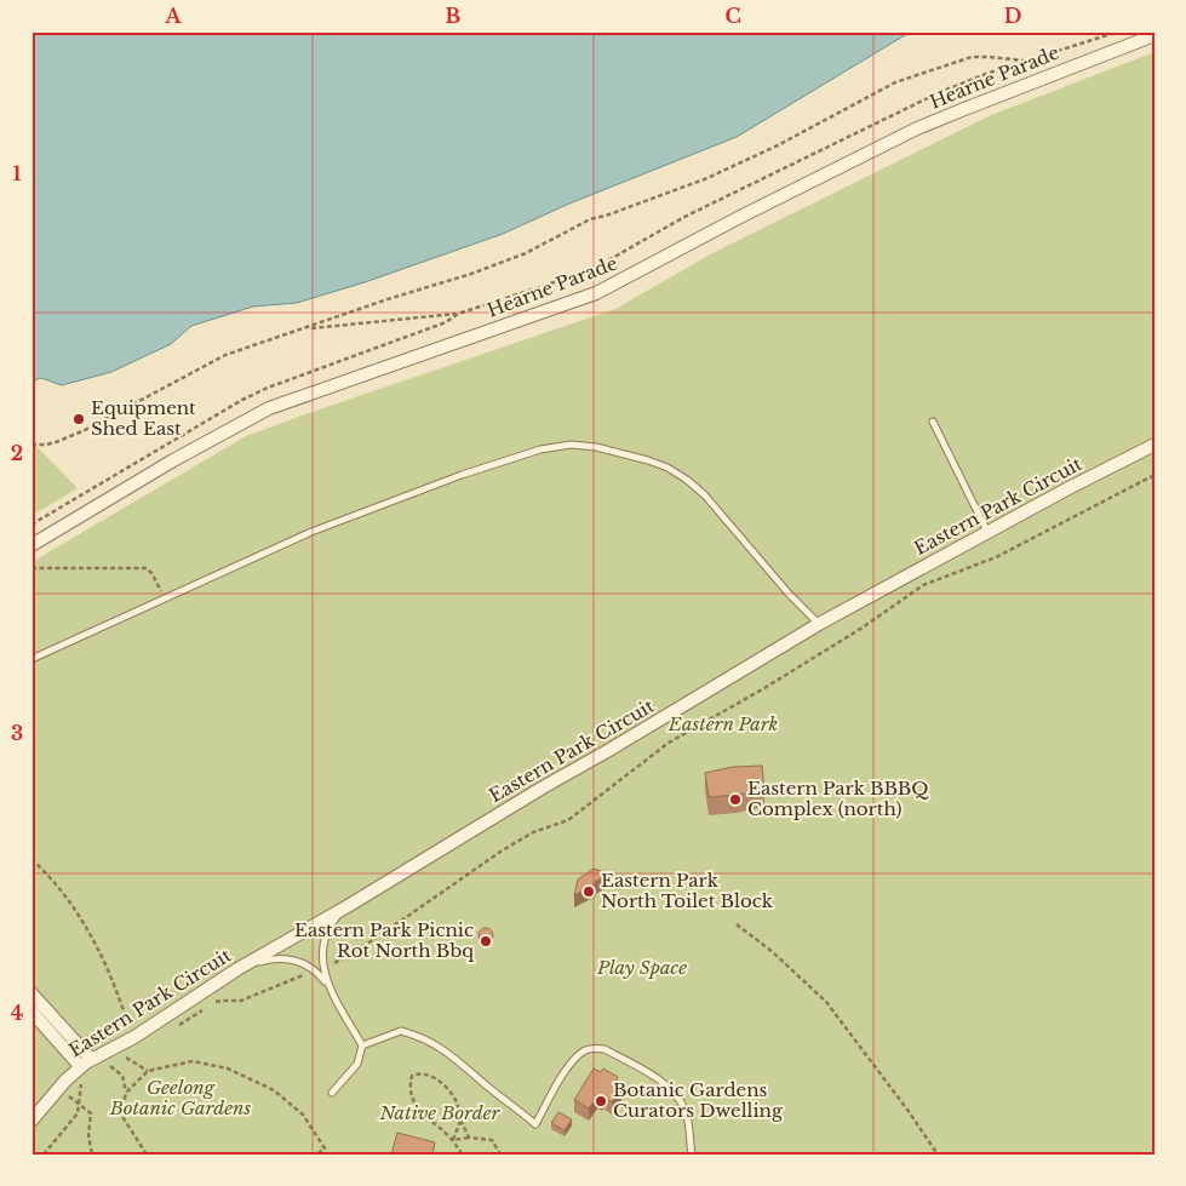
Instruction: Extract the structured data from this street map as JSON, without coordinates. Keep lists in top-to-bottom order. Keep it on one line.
{"streets":{"street":["Hearne Parade","Eastern Park Circuit"]},"parks":["Eastern Park","Play Space","Geelong Botanic Gardens","Native Border"],"places":["Equipment Shed East","Eastern Park BBBQ Complex (north)","Eastern Park North Toilet Block","Eastern Park Picnic Rot North Bbq","Botanic Gardens Curators Dwelling"],"grid":{"columns":["A","B","C","D"],"rows":["1","2","3","4"]}}
